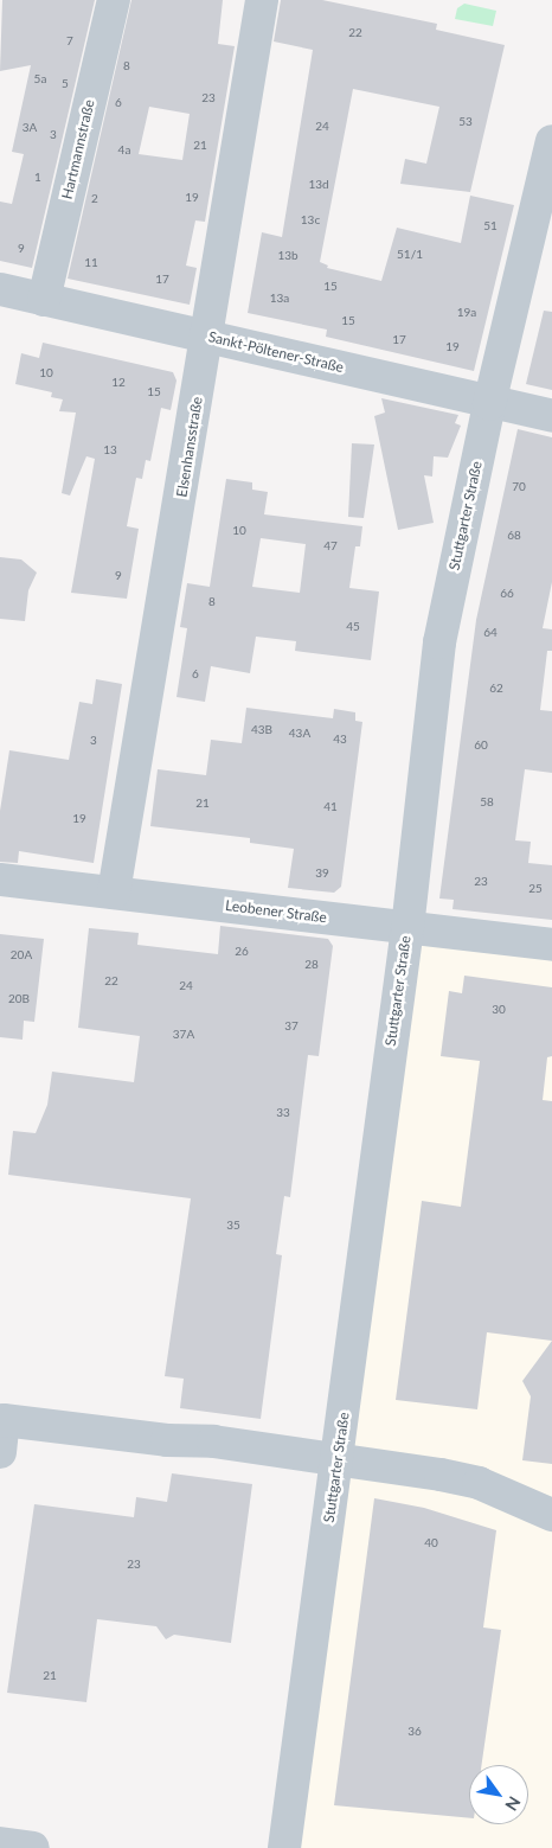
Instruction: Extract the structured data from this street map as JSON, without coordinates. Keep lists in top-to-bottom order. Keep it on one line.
{"streets":{"street":["Hartmannstraße","Sankt-Pöltener-Straße","Elsenhansstraße","Stuttgarter Straße","Leobener Straße"]},"crossings":[["Hartmannstraße","Sankt-Pöltener-Straße"],["Sankt-Pöltener-Straße","Elsenhansstraße"],["Sankt-Pöltener-Straße","Stuttgarter Straße"],["Elsenhansstraße","Leobener Straße"],["Stuttgarter Straße","Leobener Straße"]],"house_numbers":["22","7","8","5a","5","23","6","53","24","3A","3","21","4a","1","13d","19","2","13c","51","9","51/1","13b","11","17","15","13a","19a","15","17","19","10","12","15","13","70","10","68","47","9","66","8","45","64","6","62","43B","43A","43","3","60","58","21","41","19","39","23","25","26","20A","28","22","24","20B","30","37","37A","33","35","40","23","21","36"],"north":"bottom right"}
